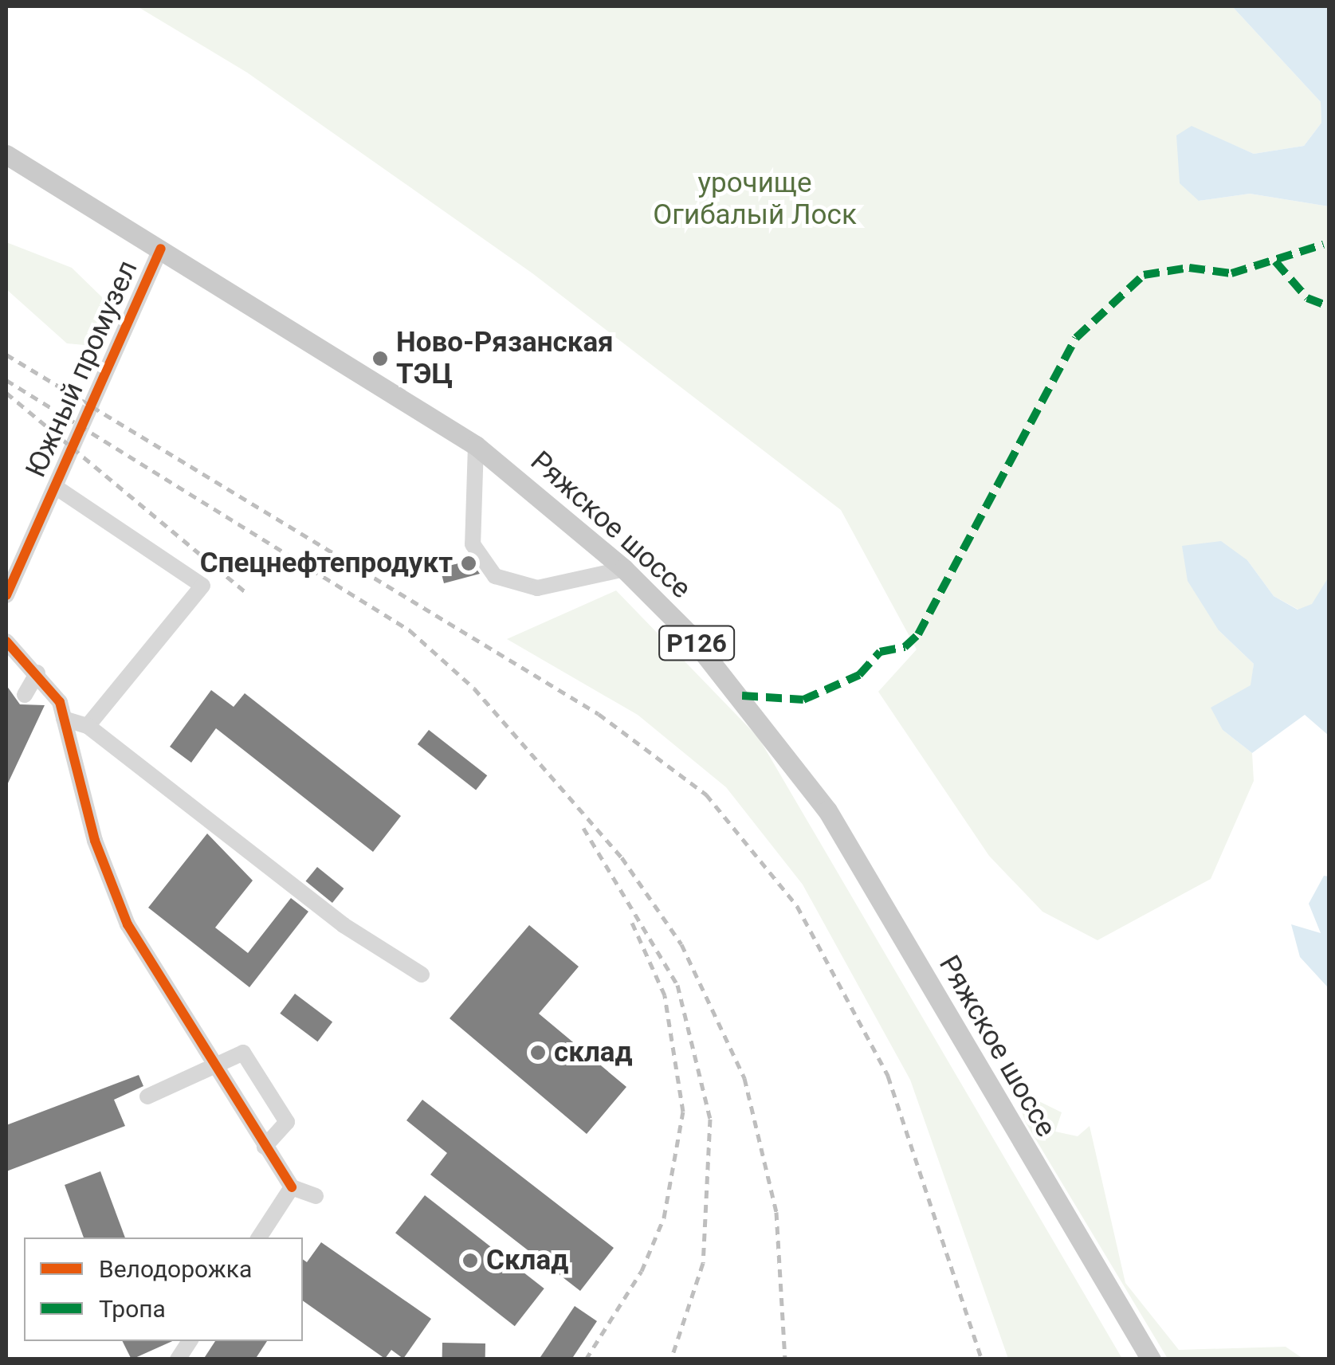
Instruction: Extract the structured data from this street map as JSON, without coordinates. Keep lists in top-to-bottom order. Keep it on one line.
{"streets":{"main road":["Ряжское шоссе","Р126"],"street":["Южный промузел"]},"crossings":[["Южный промузел","Ряжское шоссе"]],"parks":["урочище Огибалый Лоск"],"places":["Ново-Рязанская ТЭЦ","Спецнефтепродукт","склад","Склад"],"legend":["Велодорожка","Тропа"]}
